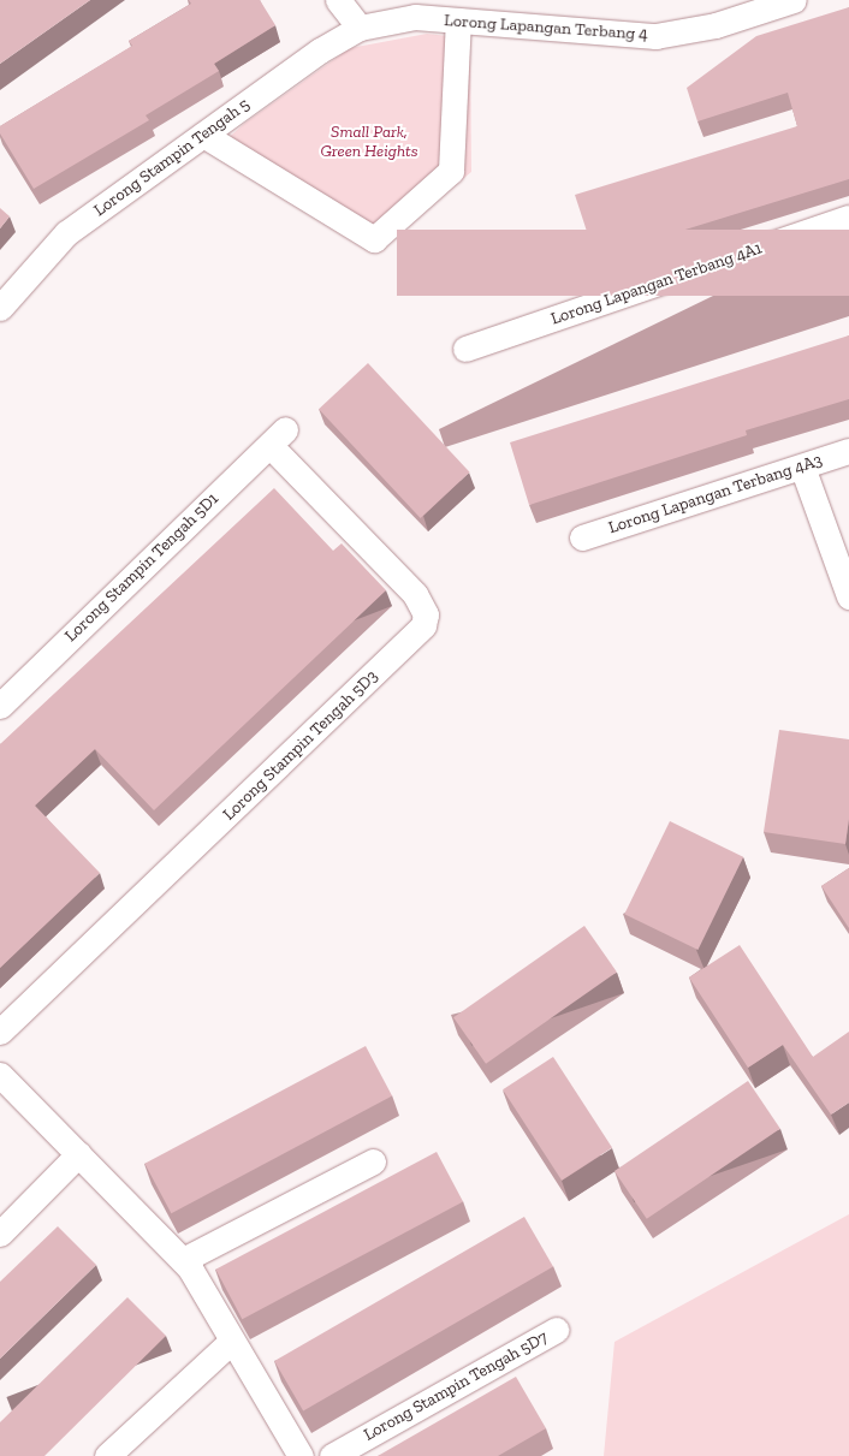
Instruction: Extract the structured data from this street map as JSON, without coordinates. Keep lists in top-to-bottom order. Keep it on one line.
{"streets":{"street":["Lorong Lapangan Terbang 4","Lorong Stampin Tengah 5","Lorong Lapangan Terbang 4A1","Lorong Lapangan Terbang 4A3","Lorong Stampin Tengah 5D1","Lorong Stampin Tengah 5D3","Lorong Stampin Tengah 5D7"]},"crossings":[["Lorong Lapangan Terbang 4","Lorong Stampin Tengah 5"],["Lorong Stampin Tengah 5D1","Lorong Stampin Tengah 5D3"]],"parks":["Small Park, Green Heights"]}
